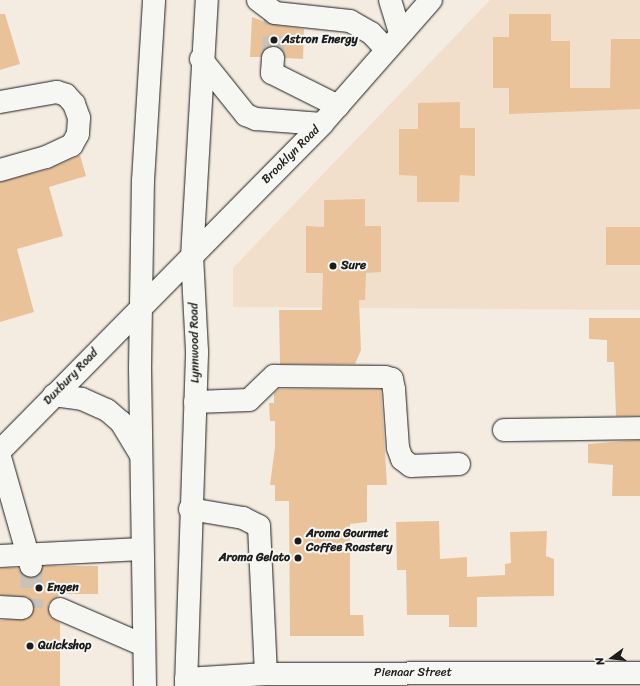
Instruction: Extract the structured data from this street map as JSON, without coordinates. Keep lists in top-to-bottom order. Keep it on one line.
{"streets":{"main road":["Brooklyn Road","Lynnwood Road","Duxbury Road","Pienaar Street"]},"crossings":[["Brooklyn Road","Lynnwood Road"],["Brooklyn Road","Duxbury Road"],["Lynnwood Road","Pienaar Street"]],"places":["Astron Energy","Sure","Aroma Gourmet Coffee Roastery","Aroma Gelato","Engen","Quickshop"],"north":"left"}
